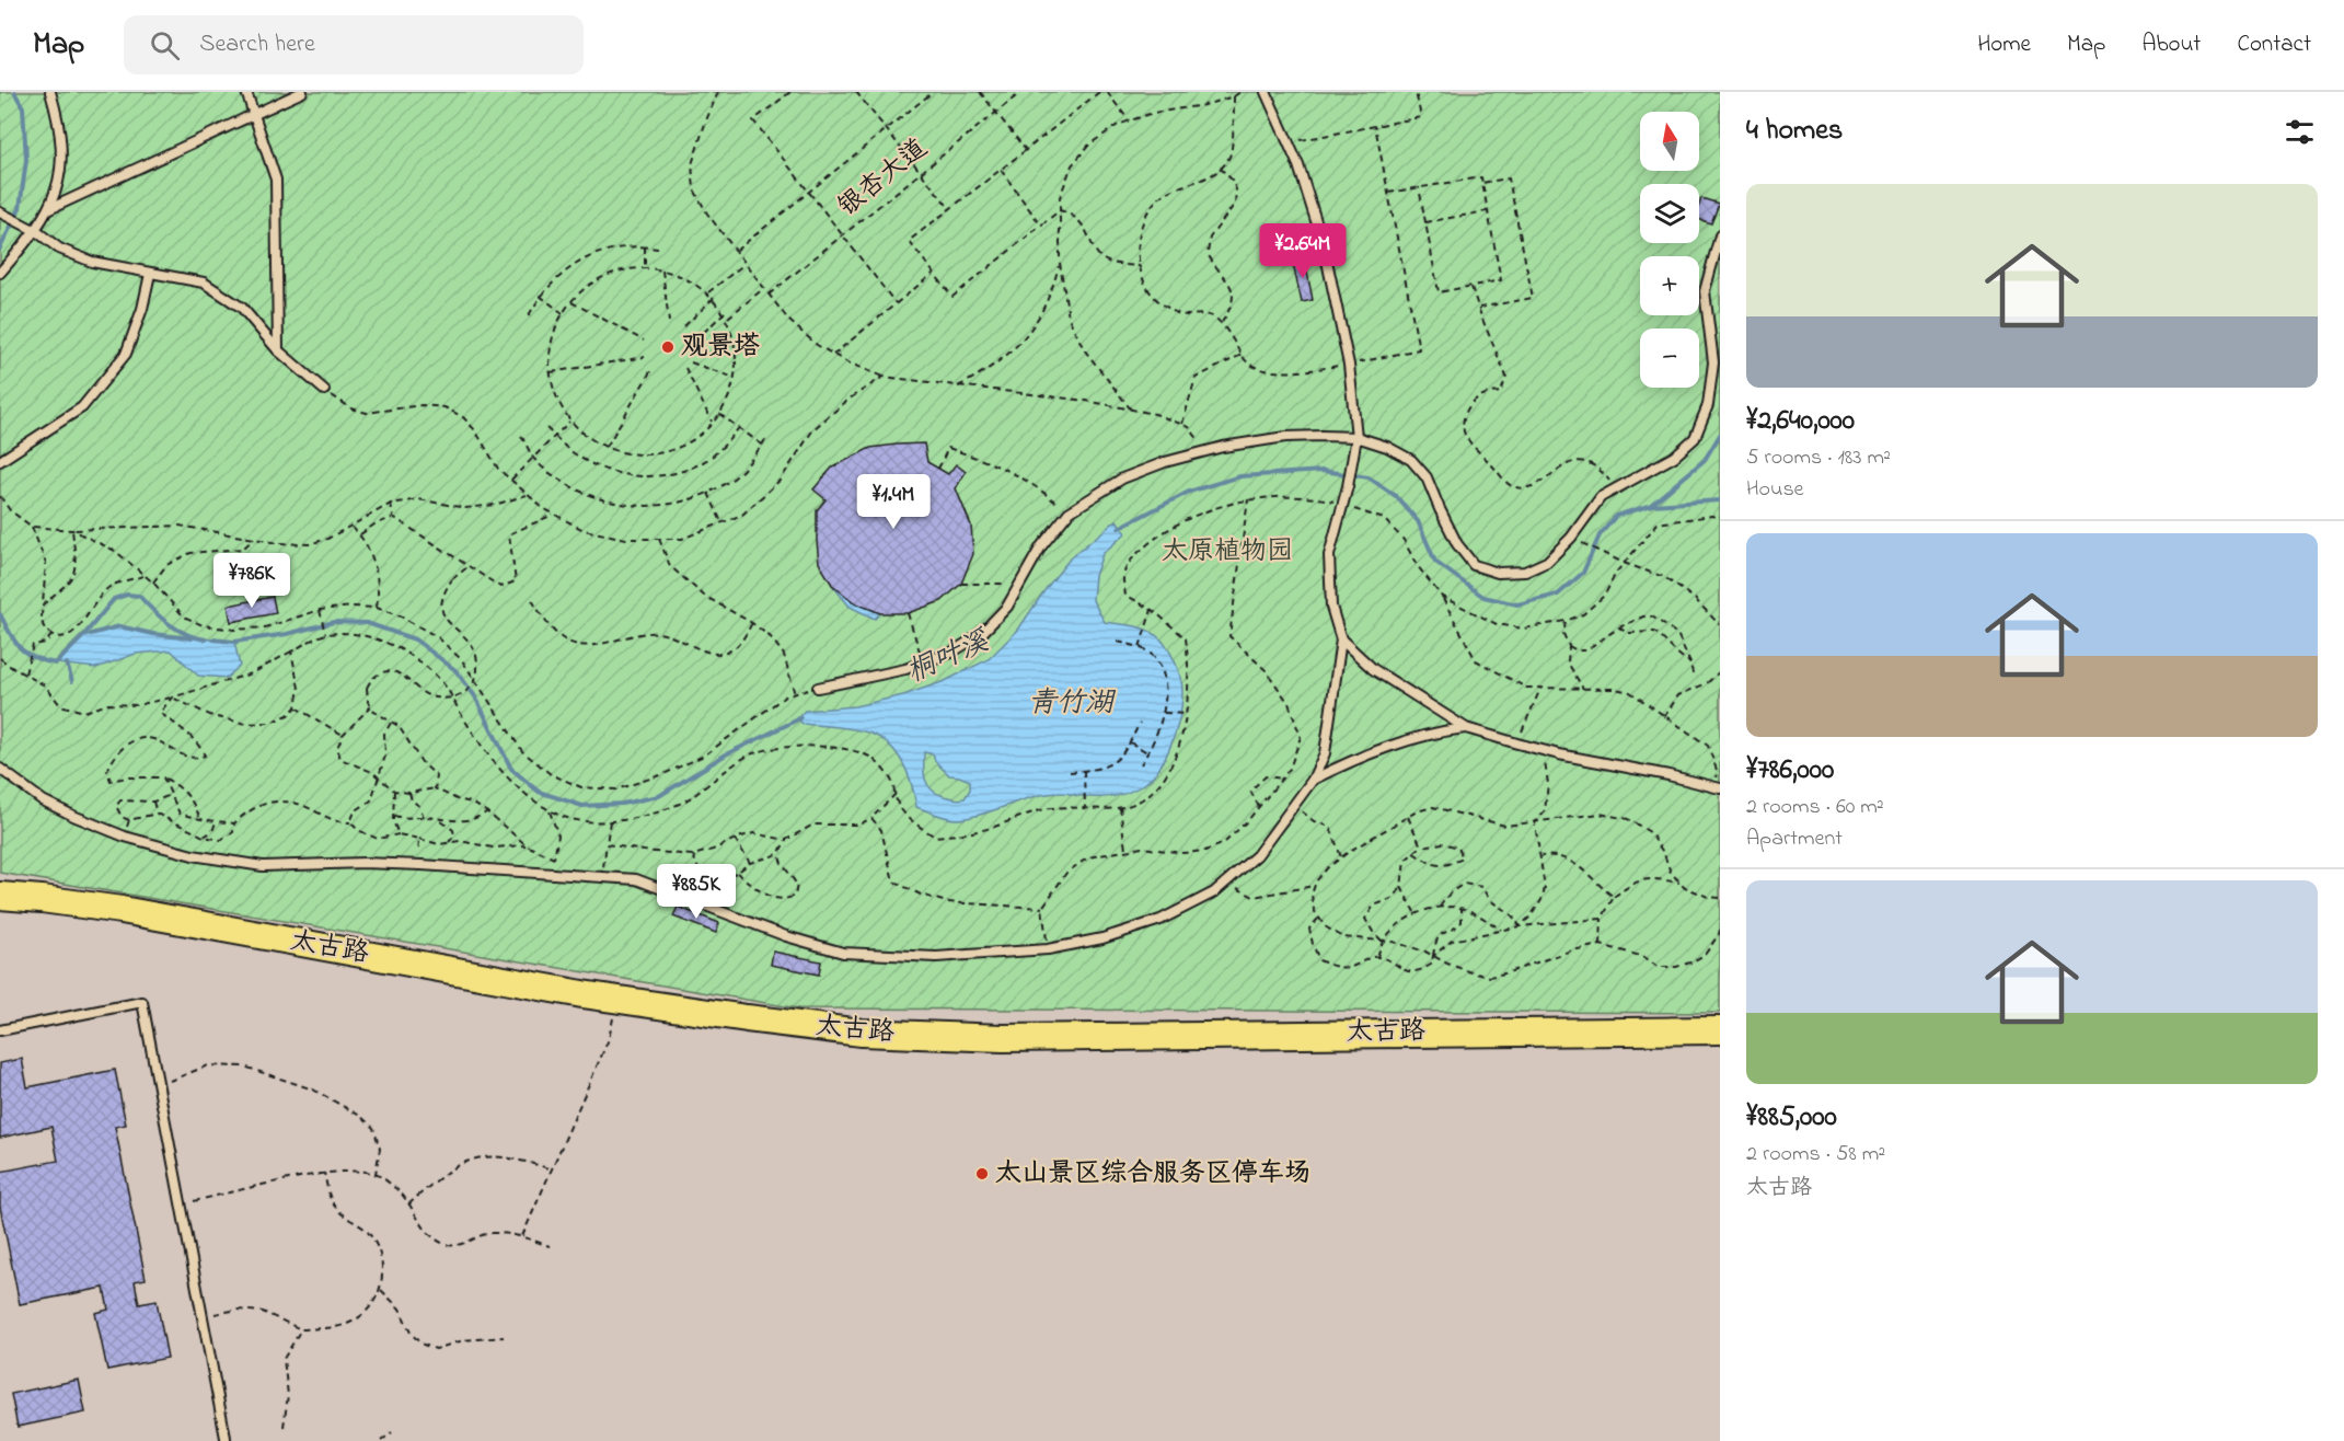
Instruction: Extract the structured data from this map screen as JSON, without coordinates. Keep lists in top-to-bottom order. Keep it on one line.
{"streets":{"main road":["太古路"],"path":["银杏大道"]},"water":["桐叶溪","青竹湖"],"parks":["太原植物园"],"places":["观景塔","太山景区综合服务区停车场"],"north":"top","page":{"header":"Map","search":"Search here","nav":["Home","Map","About","Contact"],"heading":"4 homes","map_buttons":["+","−"],"list":[{"name":"¥2,640,000","note":"5 rooms · 183 m² · House"},{"name":"¥786,000","note":"2 rooms · 60 m² · Apartment"},{"name":"¥885,000","note":"2 rooms · 58 m² · 太古路"}],"price":["¥2.64M","¥1.4M","¥786K","¥885K"]}}
